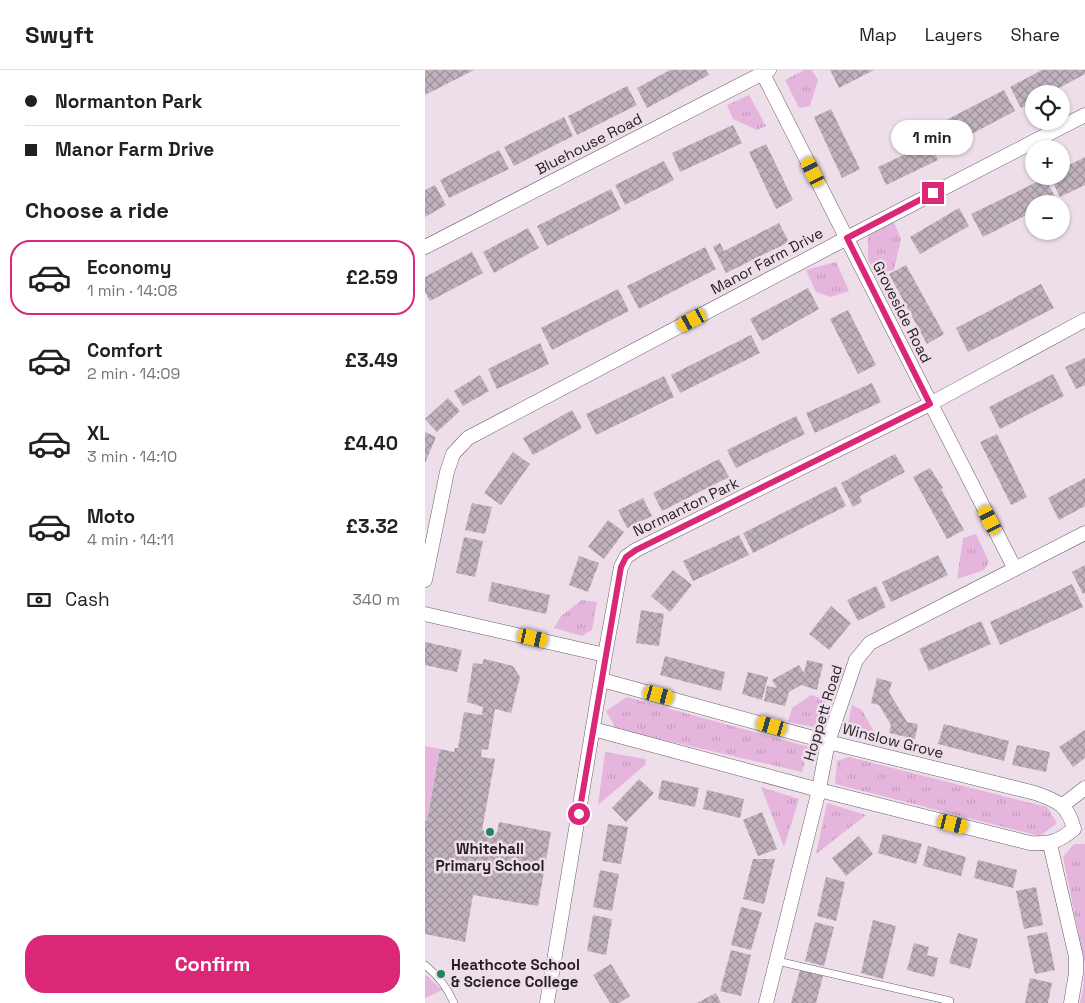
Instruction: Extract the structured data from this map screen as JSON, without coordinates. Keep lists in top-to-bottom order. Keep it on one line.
{"streets":{"street":["Bluehouse Road","Manor Farm Drive","Groveside Road","Normanton Park","Hoppett Road","Winslow Grove"]},"crossings":[["Bluehouse Road","Groveside Road"],["Manor Farm Drive","Groveside Road"],["Groveside Road","Normanton Park"],["Groveside Road","Hoppett Road"],["Normanton Park","Winslow Grove"],["Hoppett Road","Winslow Grove"]],"places":["Whitehall Primary School","Heathcote School & Science College"],"page":{"header":"Swyft","nav":["Map","Layers","Share"],"banner":["Normanton Park","Manor Farm Drive"],"map_buttons":["+","−"],"bubble":"1 min","heading":"Choose a ride","list":[{"name":"Economy","note":"1 min · 14:08","value":"£2.59"},{"name":"Comfort","note":"2 min · 14:09","value":"£3.49"},{"name":"XL","note":"3 min · 14:10","value":"£4.40"},{"name":"Moto","note":"4 min · 14:11","value":"£3.32"}],"pay":["Cash","340 m"],"buttons":"Confirm"}}
